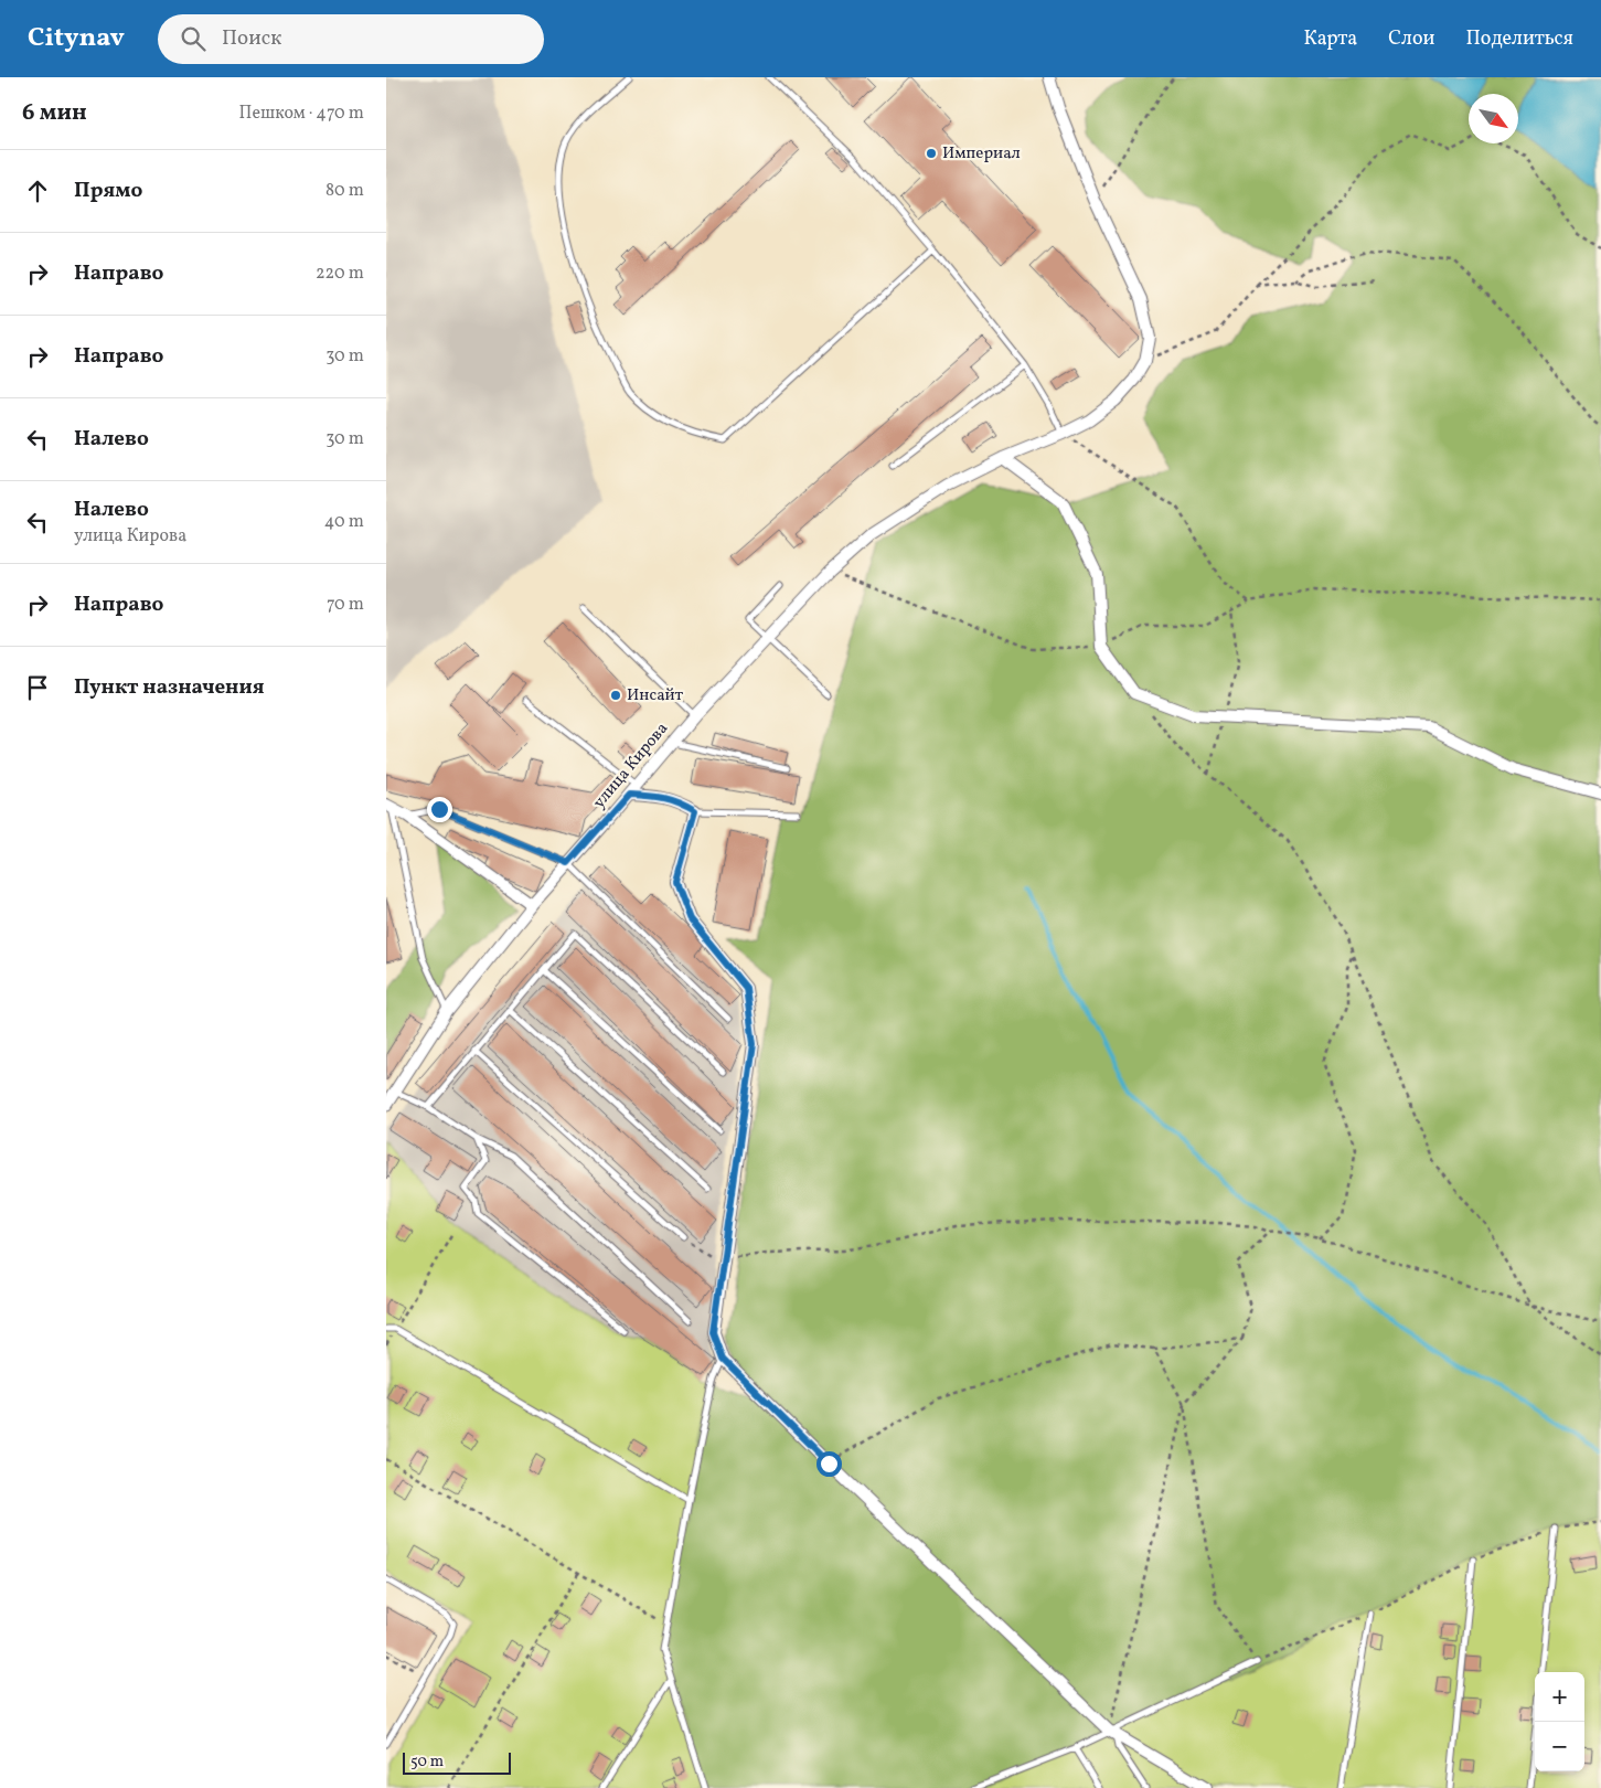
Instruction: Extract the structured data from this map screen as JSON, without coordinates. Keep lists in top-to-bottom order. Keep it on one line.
{"streets":{"street":["улица Кирова"]},"places":["Империал","Инсайт"],"scale_bar":"50 m","north":"bottom right","page":{"header":"Citynav","search":"Поиск","nav":["Карта","Слои","Поделиться"],"heading":["6 мин","Пешком · 470 m"],"list":[["Прямо","80 m"],["Направо","220 m"],["Направо","30 m"],["Налево","30 m"],["Налево","улица Кирова","40 m"],["Направо","70 m"],"Пункт назначения"],"map_buttons":["+","−"],"scale":"50 m"}}
